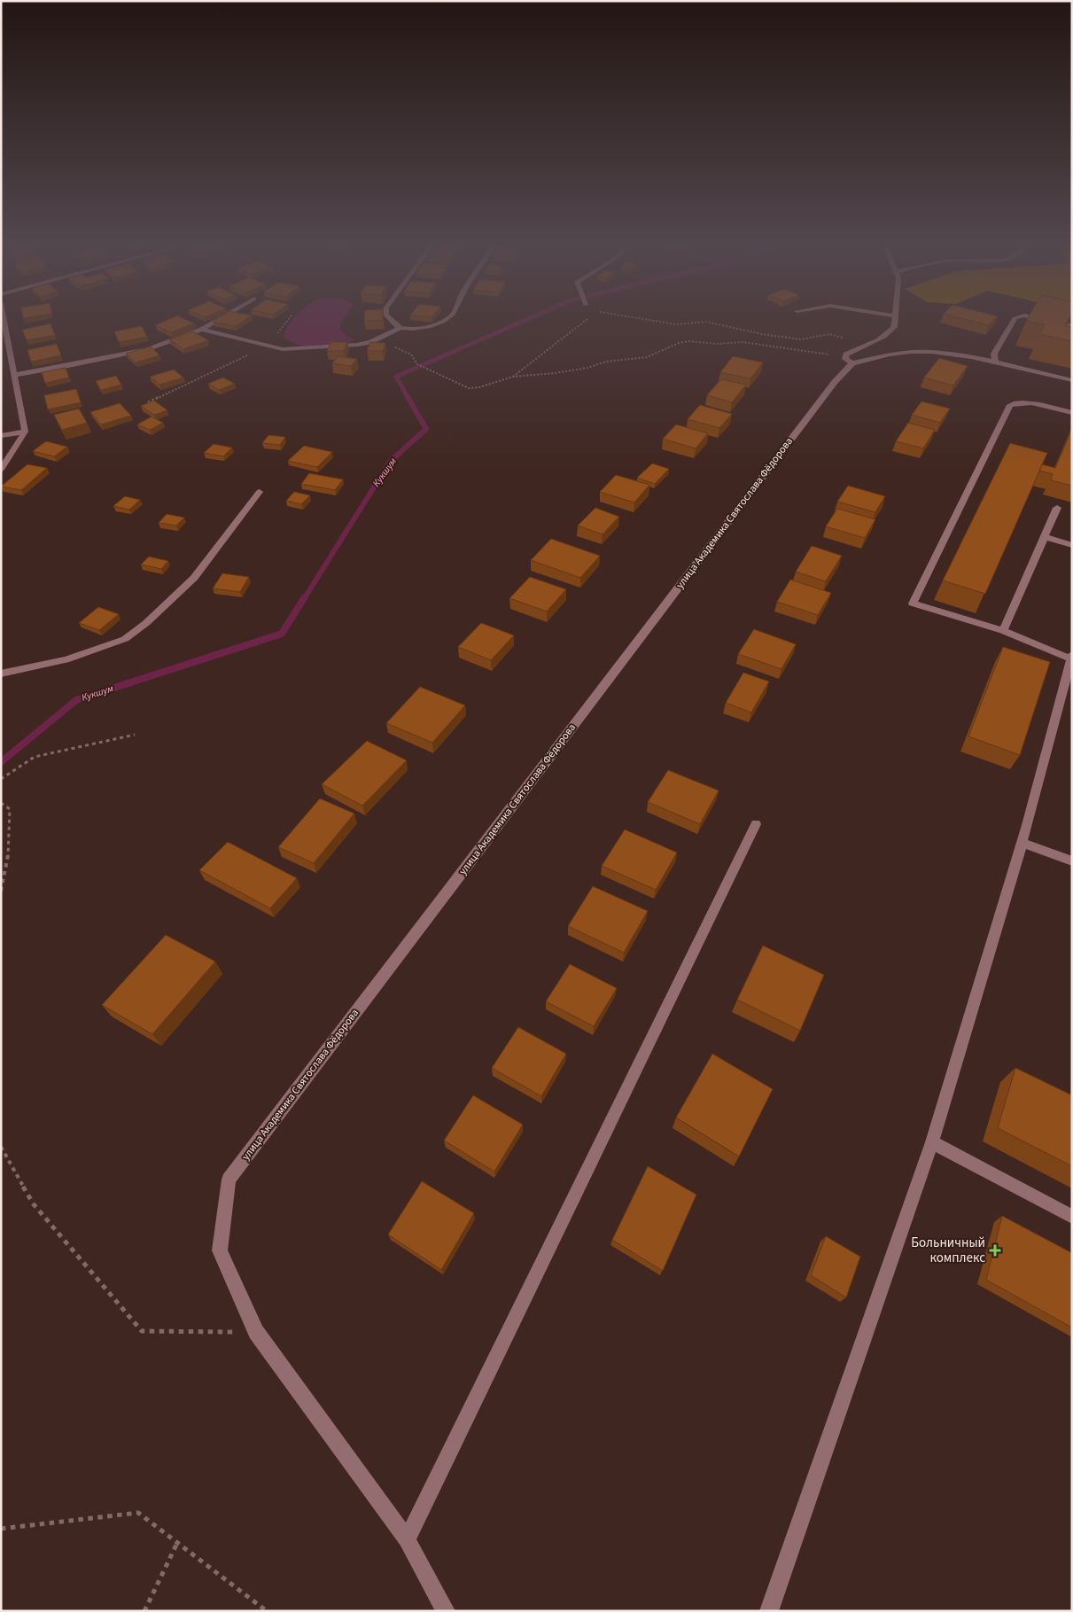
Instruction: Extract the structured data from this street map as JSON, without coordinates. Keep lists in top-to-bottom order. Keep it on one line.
{"streets":{"street":["улица Академика Святослава Фёдорова"]},"water":["Кукшум"],"places":{"health":["Больничный комплекс"]}}
